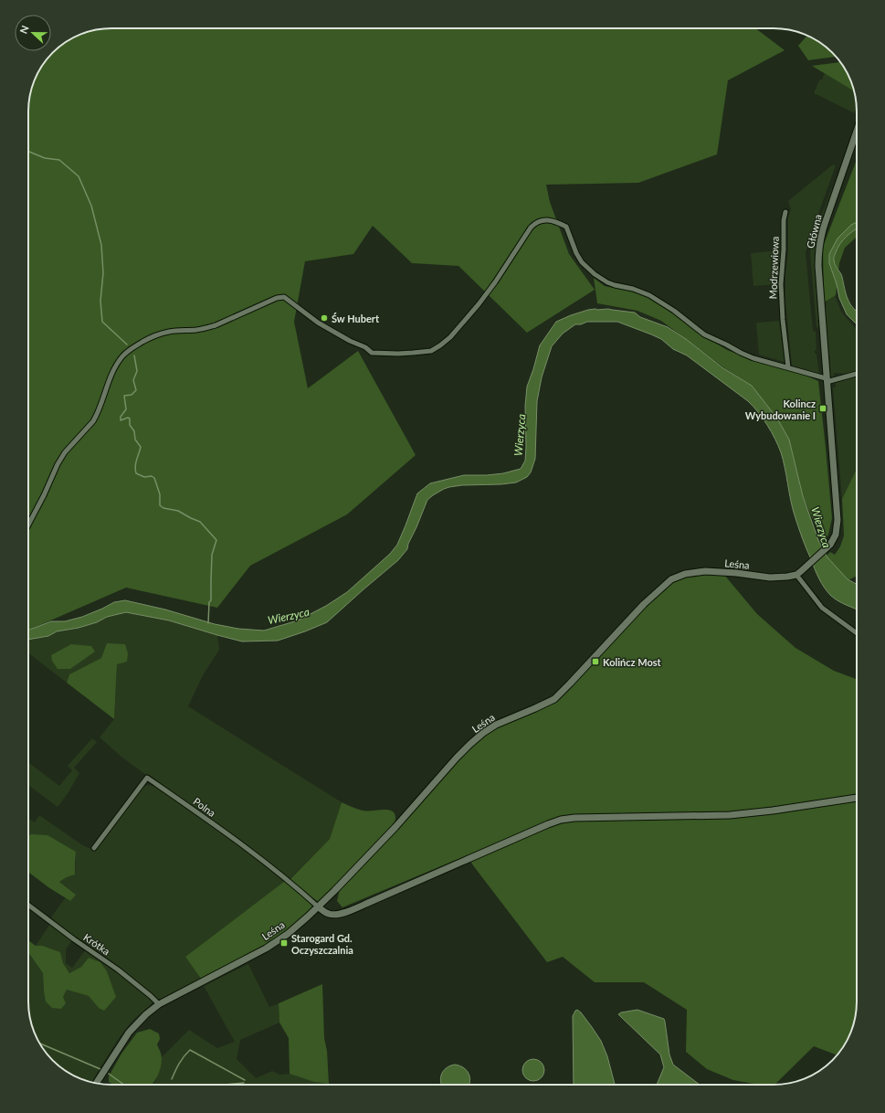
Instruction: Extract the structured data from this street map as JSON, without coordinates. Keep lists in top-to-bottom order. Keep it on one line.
{"streets":{"street":["Główna","Modrzewiowa","Leśna","Polna","Krótka"]},"crossings":[["Główna","Leśna"],["Leśna","Polna"],["Leśna","Krótka"]],"water":["Wierzyca"],"places":{"other":["Św Hubert"],"transit":["Kolincz Wybudowanie I","Kolińcz Most","Starogard Gd. Oczyszczalnia"]},"north":"left"}
